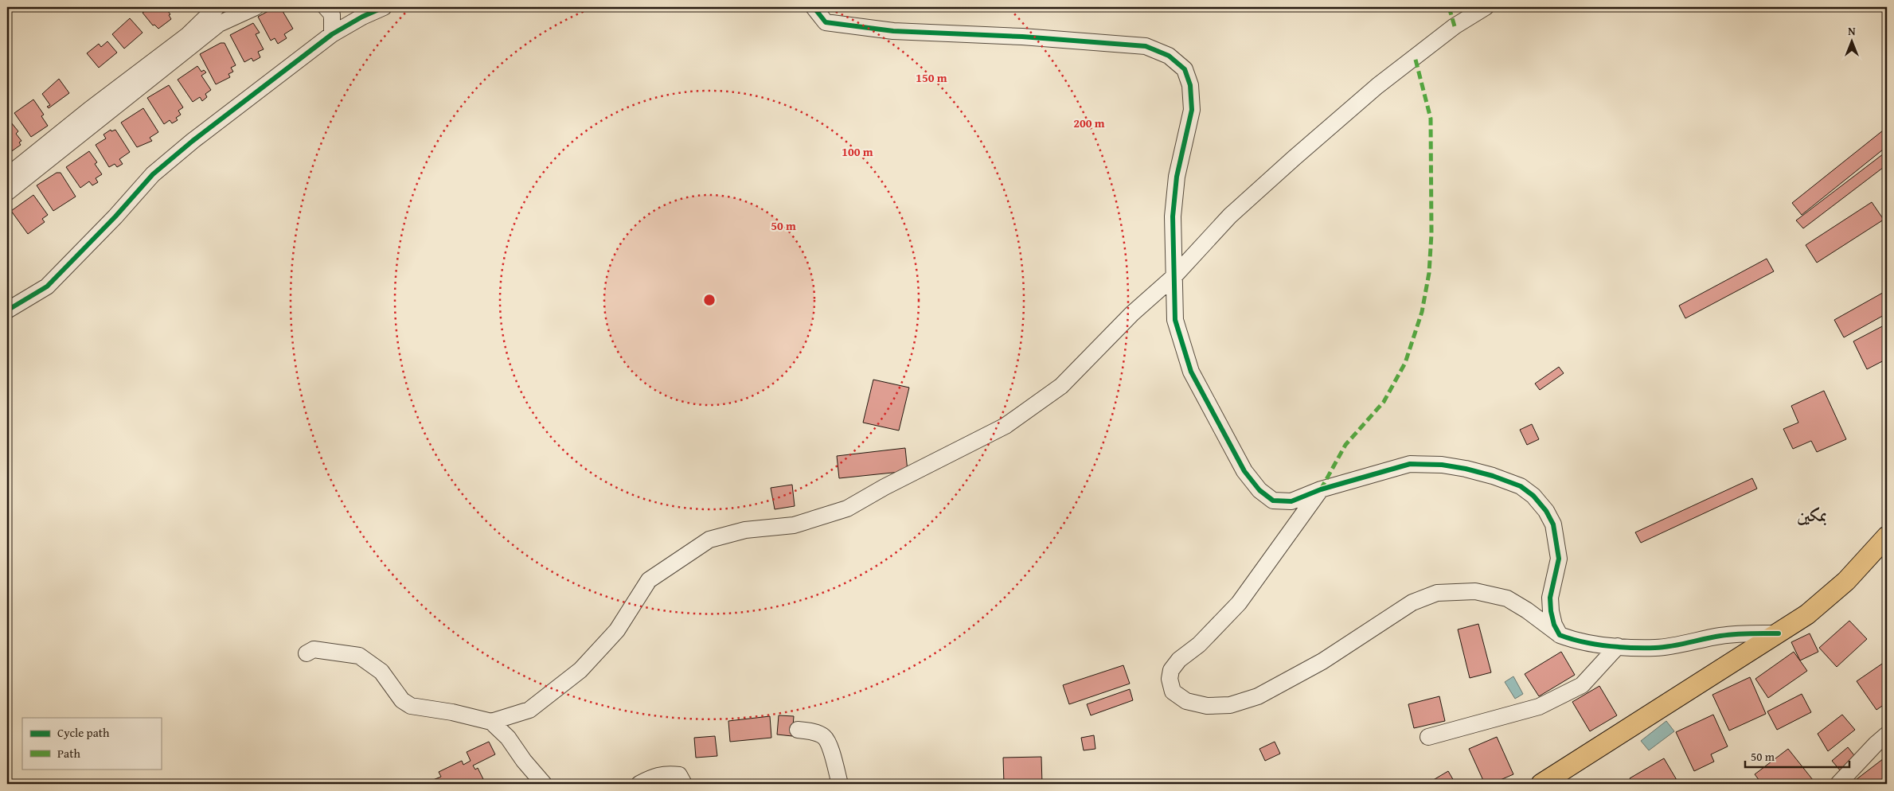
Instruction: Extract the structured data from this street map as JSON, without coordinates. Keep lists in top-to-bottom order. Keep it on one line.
{"districts":["بمكين"],"legend":["Cycle path","Path"],"scale_bar":"50 m","north":"top","rings":["150 m","200 m","100 m","50 m"]}
